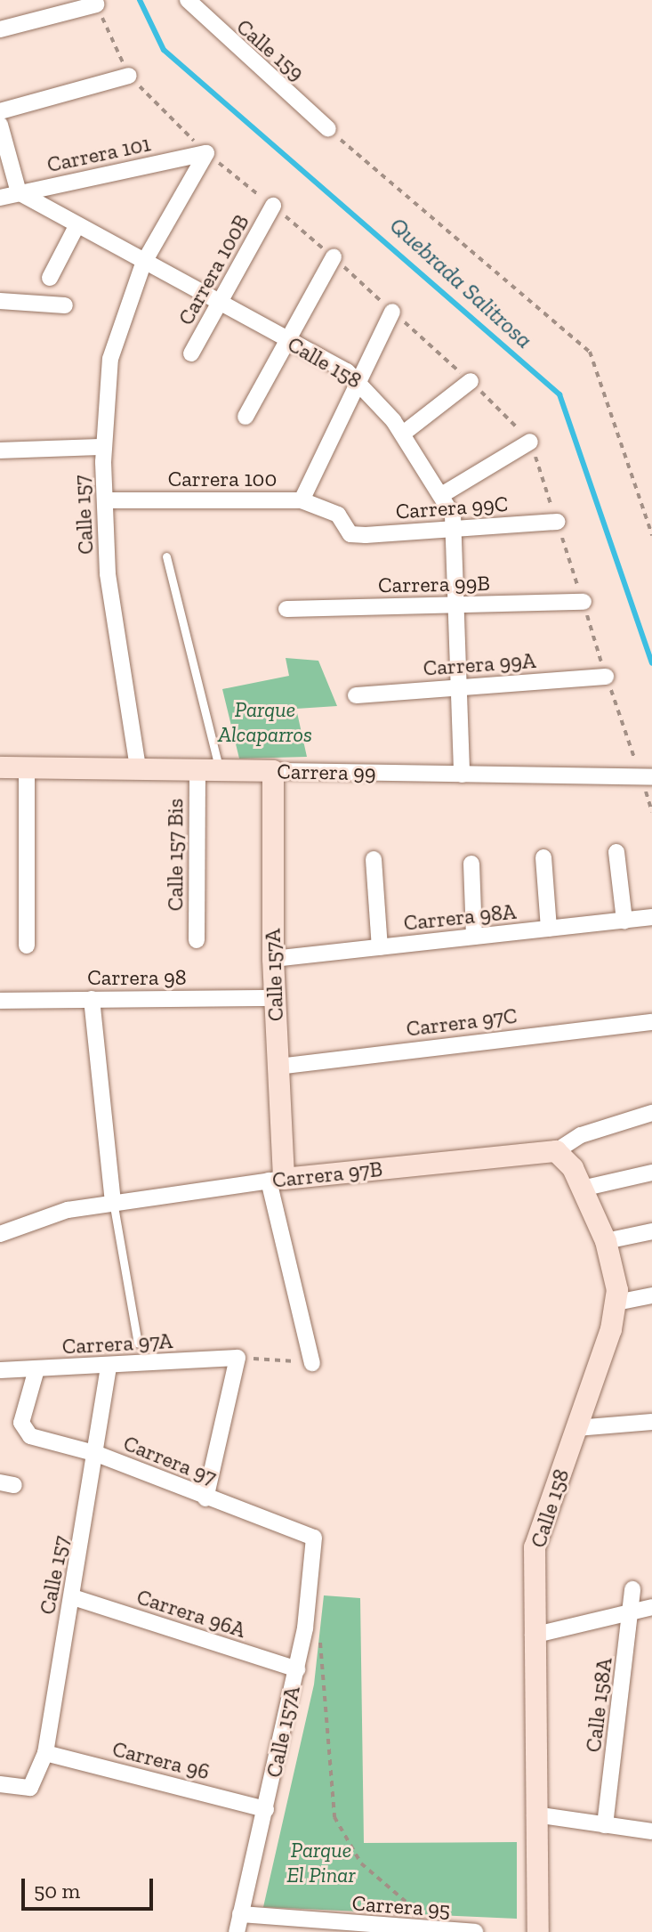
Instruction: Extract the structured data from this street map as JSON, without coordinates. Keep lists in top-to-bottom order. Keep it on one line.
{"streets":{"street":["Calle 159","Carrera 101","Carrera 100B","Calle 158","Carrera 100","Carrera 99C","Calle 157","Carrera 99B","Carrera 99A","Carrera 99","Calle 157 Bis","Carrera 98A","Calle 157A","Carrera 98","Carrera 97C","Carrera 97B","Carrera 97A","Carrera 97","Carrera 96A","Calle 158A","Carrera 96","Carrera 95"]},"crossings":[["Carrera 101","Calle 158"],["Carrera 101","Calle 157"],["Carrera 100B","Calle 158"],["Calle 158","Carrera 100"],["Calle 158","Carrera 99C"],["Calle 158","Calle 157"],["Calle 158","Carrera 99B"],["Calle 158","Carrera 99A"],["Calle 158","Carrera 99"],["Calle 158","Carrera 97B"],["Carrera 100","Carrera 99C"],["Carrera 100","Calle 157"],["Calle 157","Carrera 99"],["Calle 157","Carrera 97A"],["Calle 157","Carrera 97"],["Calle 157","Carrera 96A"],["Calle 157","Carrera 96"],["Carrera 99","Calle 157 Bis"],["Carrera 99","Calle 157A"],["Carrera 98A","Calle 157A"],["Calle 157A","Carrera 98"],["Calle 157A","Carrera 97C"],["Calle 157A","Carrera 97B"],["Calle 157A","Carrera 97"],["Calle 157A","Carrera 96A"],["Calle 157A","Carrera 96"],["Calle 157A","Carrera 95"],["Carrera 97A","Carrera 97"]],"water":["Quebrada Salitrosa"],"parks":["Parque Alcaparros","Parque El Pinar"],"scale_bar":"50 m"}
